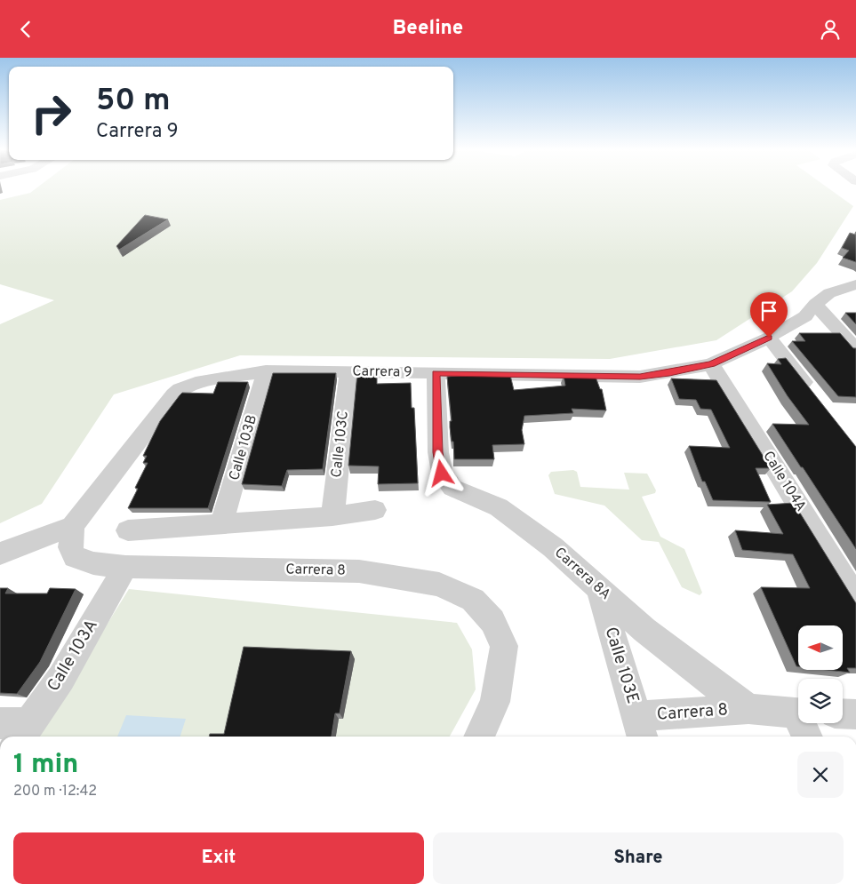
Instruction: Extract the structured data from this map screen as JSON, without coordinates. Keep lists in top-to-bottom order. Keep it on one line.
{"streets":{"street":["Carrera 9","Calle 103C","Calle 103B","Calle 104A","Carrera 8","Carrera 8A","Calle 103A","Calle 103E"]},"crossings":[["Carrera 9","Calle 103C"],["Carrera 9","Calle 103B"],["Carrera 9","Calle 104A"],["Carrera 9","Carrera 8"],["Carrera 9","Carrera 8A"],["Carrera 8","Carrera 8A"],["Carrera 8","Calle 103A"],["Carrera 8","Calle 103E"],["Carrera 8A","Calle 103E"]],"north":"left","page":{"header":"Beeline","turn":["50 m","Carrera 9"],"heading":["1 min","200 m · 12:42"],"buttons":["Exit","Share"]}}
